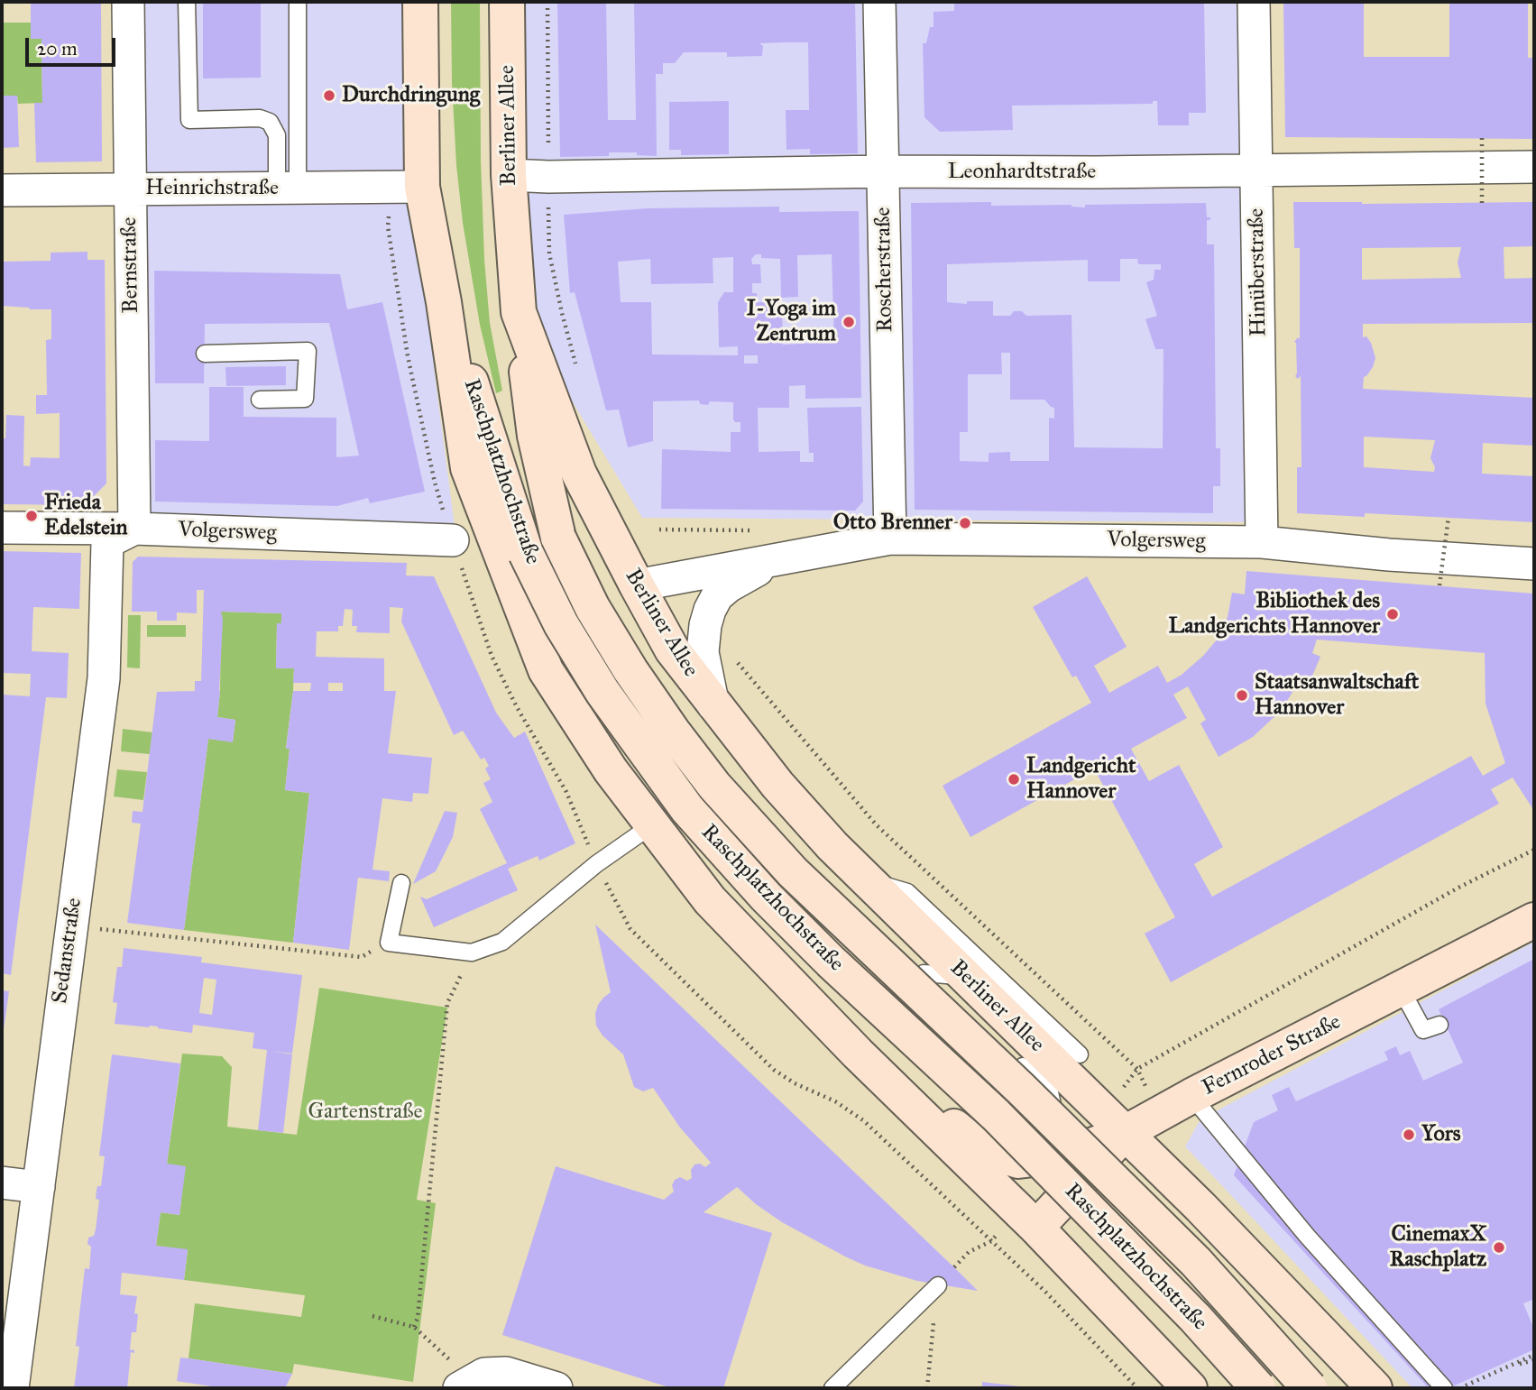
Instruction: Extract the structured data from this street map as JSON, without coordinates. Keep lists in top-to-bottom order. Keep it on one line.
{"streets":{"main road":["Berliner Allee","Raschplatzhochstraße","Fernroder Straße"],"street":["Leonhardtstraße","Heinrichstraße","Bernstraße","Roscherstraße","Hinüberstraße","Volgersweg","Sedanstraße"]},"crossings":[["Berliner Allee","Leonhardtstraße"],["Berliner Allee","Raschplatzhochstraße"],["Berliner Allee","Volgersweg"],["Berliner Allee","Fernroder Straße"],["Leonhardtstraße","Roscherstraße"],["Leonhardtstraße","Hinüberstraße"],["Heinrichstraße","Bernstraße"],["Bernstraße","Volgersweg"],["Bernstraße","Sedanstraße"],["Roscherstraße","Volgersweg"],["Hinüberstraße","Volgersweg"],["Volgersweg","Sedanstraße"]],"parks":["Gartenstraße"],"places":["Durchdringung","I-Yoga im Zentrum","Frieda Edelstein","Otto Brenner","Bibliothek des Landgerichts Hannover","Staatsanwaltschaft Hannover","Landgericht Hannover","Yors","CinemaxX Raschplatz"],"scale_bar":"20 m"}
